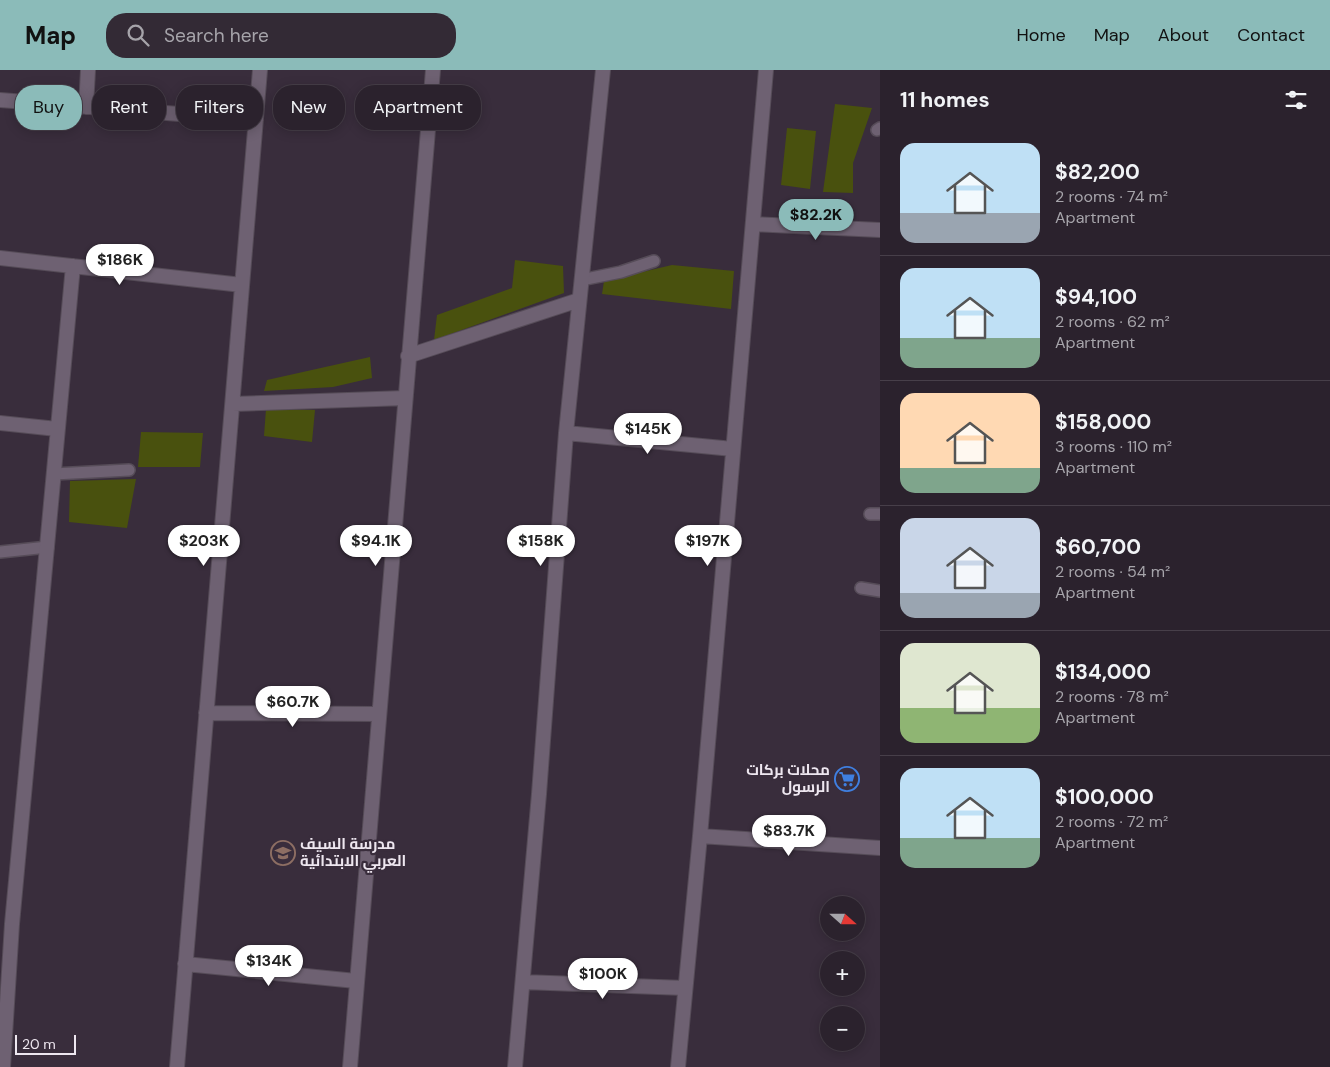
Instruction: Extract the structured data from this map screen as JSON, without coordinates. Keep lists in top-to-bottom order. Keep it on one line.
{"places":{"supermarket":["محلات بركات الرسول"],"school or university":["مدرسة السيف العربي الابتدائية"]},"scale_bar":"20 m","north":"right","page":{"header":"Map","search":"Search here","nav":["Home","Map","About","Contact"],"heading":"11 homes","chip":["Buy","Rent","Filters","New","Apartment"],"list":[{"name":"$82,200","note":"2 rooms · 74 m² · Apartment"},{"name":"$94,100","note":"2 rooms · 62 m² · Apartment"},{"name":"$158,000","note":"3 rooms · 110 m² · Apartment"},{"name":"$60,700","note":"2 rooms · 54 m² · Apartment"},{"name":"$134,000","note":"2 rooms · 78 m² · Apartment"},{"name":"$100,000","note":"2 rooms · 72 m² · Apartment"}],"price":["$82.2K","$186K","$145K","$203K","$94.1K","$158K","$197K","$60.7K","$83.7K","$134K","$100K"],"map_buttons":["+","−"],"scale":"20 m"}}
